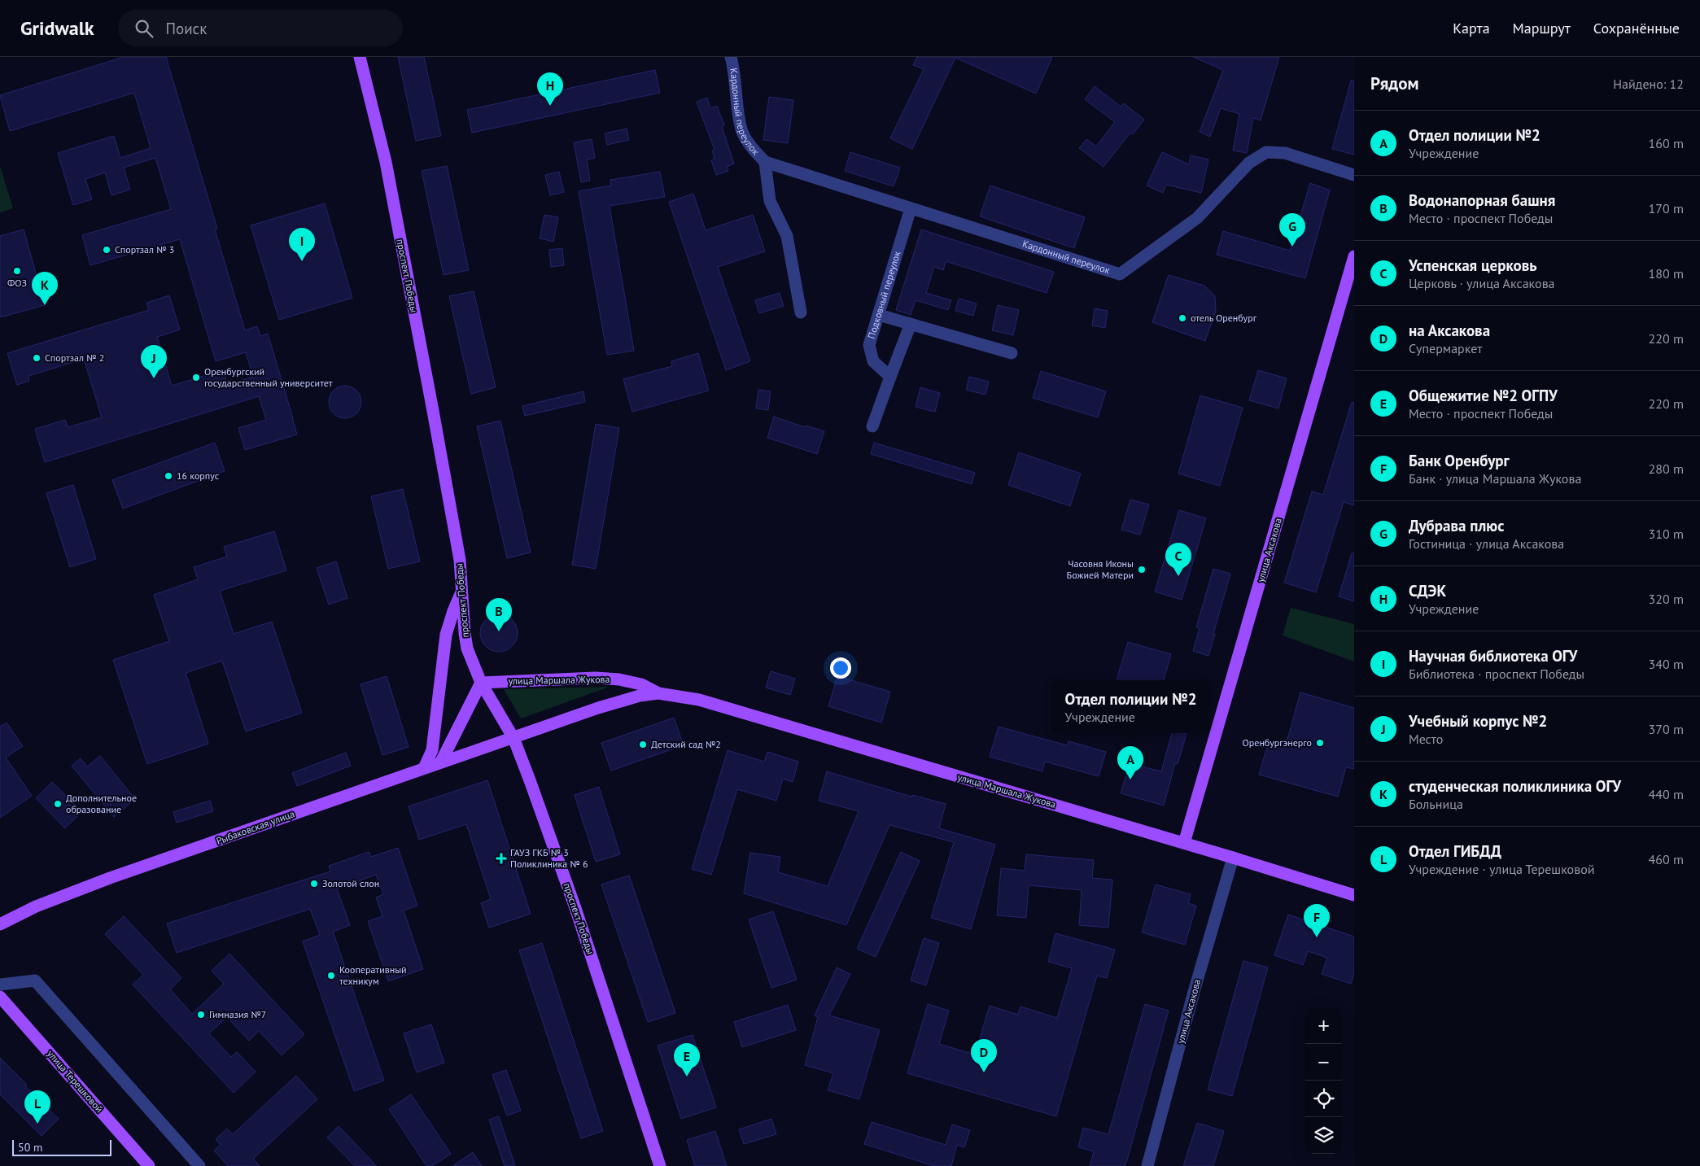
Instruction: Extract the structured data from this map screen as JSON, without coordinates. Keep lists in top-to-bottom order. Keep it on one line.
{"streets":{"main road":["проспект Победы","улица Аксакова","улица Маршала Жукова","Рыбаковская улица","улица Терешковой"],"street":["Кардонный переулок","Подковный переулок"]},"crossings":[["Кардонный переулок","Подковный переулок"],["проспект Победы","улица Маршала Жукова"],["проспект Победы","Рыбаковская улица"],["улица Аксакова","улица Маршала Жукова"],["улица Маршала Жукова","Рыбаковская улица"]],"places":{"other":["Спортзал № 3","ФОЗ","отель Оренбург","Спортзал № 2","Оренбургский государственный университет","16 корпус","Часовня Иконы Божией Матери","Оренбургэнерго","Детский сад №2","Дополнительное образование","Золотой слон","Кооперативный техникум","Гимназия №7"],"health":["ГАУЗ ГКБ № 3 Поликлиника № 6"]},"scale_bar":"50 m","page":{"header":"Gridwalk","search":"Поиск","nav":["Карта","Маршрут","Сохранённые"],"heading":["Рядом","Найдено: 12"],"pins":["H","G","I","K","J","C","B","A","F","D","E","L"],"list":[{"mark":"A","name":"Отдел полиции №2","note":"Учреждение","value":"160 m"},{"mark":"B","name":"Водонапорная башня","note":"Место · проспект Победы","value":"170 m"},{"mark":"C","name":"Успенская церковь","note":"Церковь · улица Аксакова","value":"180 m"},{"mark":"D","name":"на Аксакова","note":"Супермаркет","value":"220 m"},{"mark":"E","name":"Общежитие №2 ОГПУ","note":"Место · проспект Победы","value":"220 m"},{"mark":"F","name":"Банк Оренбург","note":"Банк · улица Маршала Жукова","value":"280 m"},{"mark":"G","name":"Дубрава плюс","note":"Гостиница · улица Аксакова","value":"310 m"},{"mark":"H","name":"СДЭК","note":"Учреждение","value":"320 m"},{"mark":"I","name":"Научная библиотека ОГУ","note":"Библиотека · проспект Победы","value":"340 m"},{"mark":"J","name":"Учебный корпус №2","note":"Место","value":"370 m"},{"mark":"K","name":"студенческая поликлиника ОГУ","note":"Больница","value":"440 m"},{"mark":"L","name":"Отдел ГИБДД","note":"Учреждение · улица Терешковой","value":"460 m"}],"popup":["Отдел полиции №2","Учреждение"],"map_buttons":["+","−"],"scale":"50 m"}}
